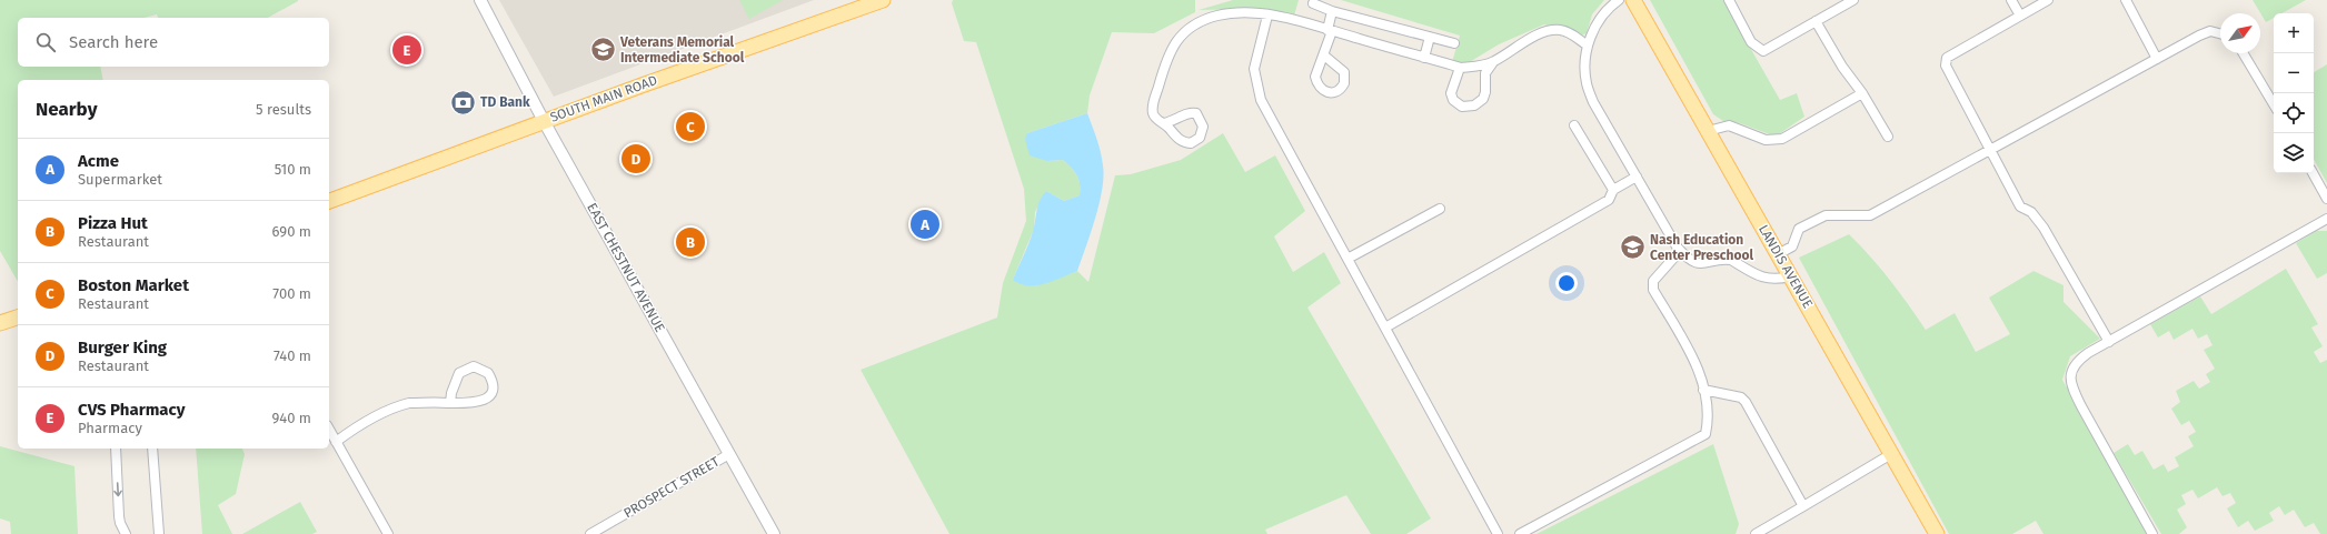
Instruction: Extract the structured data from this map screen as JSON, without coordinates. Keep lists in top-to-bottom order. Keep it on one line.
{"streets":{"main road":["SOUTH MAIN ROAD","LANDIS AVENUE"],"street":["EAST CHESTNUT AVENUE","PROSPECT STREET"]},"crossings":[["SOUTH MAIN ROAD","EAST CHESTNUT AVENUE"],["EAST CHESTNUT AVENUE","PROSPECT STREET"]],"places":{"school or university":["Veterans Memorial Intermediate School","Nash Education Center Preschool"],"bank":["TD Bank"]},"north":"top right","page":{"map_buttons":["+","−"],"search":"Search here","pins":["E","C","D","A","B"],"heading":["Nearby","5 results"],"list":[{"mark":"A","name":"Acme","note":"Supermarket","value":"510 m"},{"mark":"B","name":"Pizza Hut","note":"Restaurant","value":"690 m"},{"mark":"C","name":"Boston Market","note":"Restaurant","value":"700 m"},{"mark":"D","name":"Burger King","note":"Restaurant","value":"740 m"},{"mark":"E","name":"CVS Pharmacy","note":"Pharmacy","value":"940 m"}]}}
